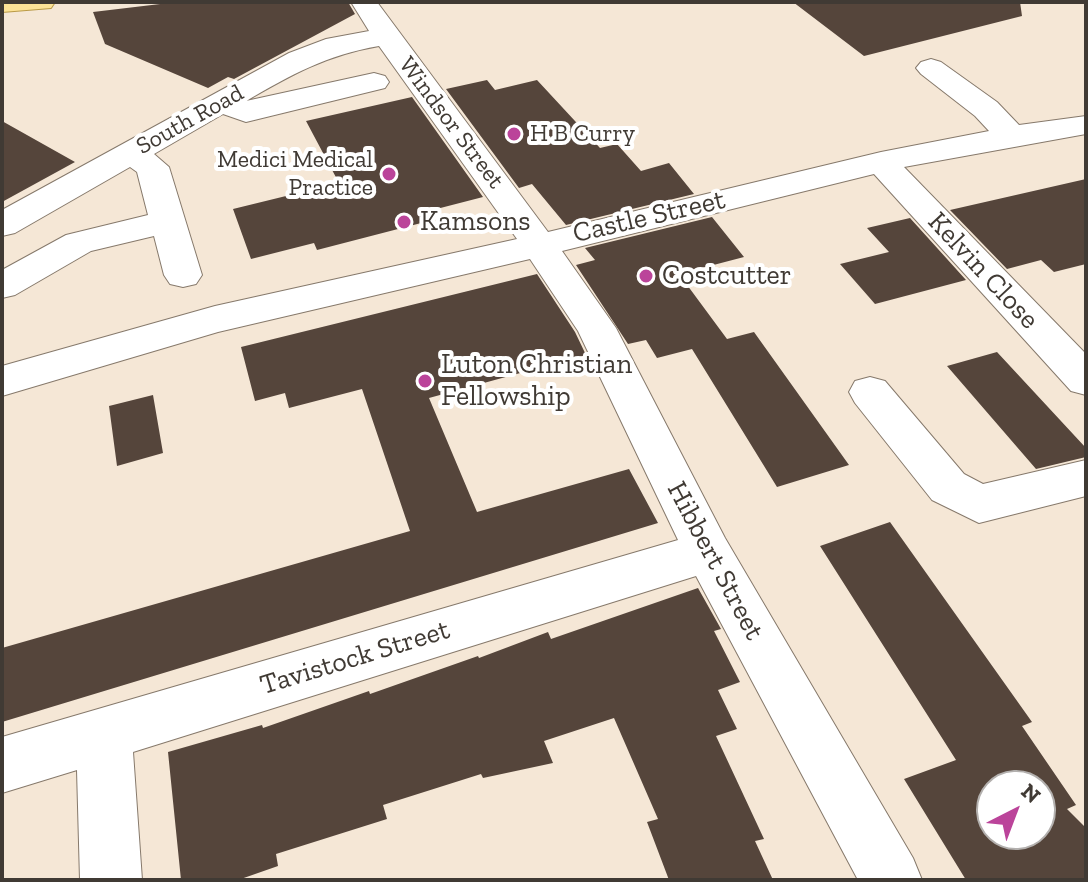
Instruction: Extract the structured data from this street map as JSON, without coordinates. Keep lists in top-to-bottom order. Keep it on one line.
{"streets":{"street":["South Road","Windsor Street","Castle Street","Kelvin Close","Hibbert Street","Tavistock Street"]},"crossings":[["South Road","Windsor Street"],["Windsor Street","Castle Street"],["Windsor Street","Hibbert Street"],["Castle Street","Kelvin Close"],["Castle Street","Hibbert Street"],["Hibbert Street","Tavistock Street"]],"places":["H B Curry","Medici Medical Practice","Kamsons","Costcutter","Luton Christian Fellowship"],"north":"top right"}
